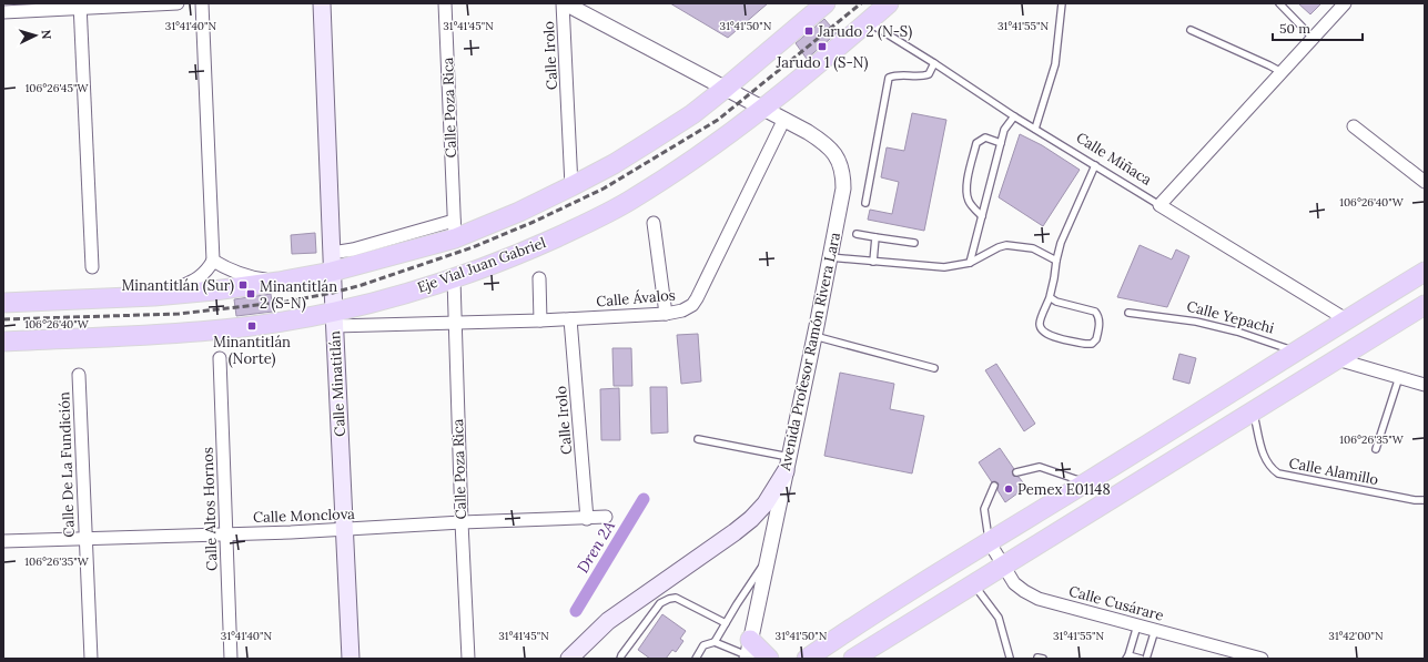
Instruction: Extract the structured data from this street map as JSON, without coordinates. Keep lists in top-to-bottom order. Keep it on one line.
{"streets":{"main road":["Eje Vial Juan Gabriel","Calle Minatitlán"],"street":["Calle Irolo","Calle Poza Rica","Calle Miñaca","Calle Ávalos","Avenida Profesor Ramón Rivera Lara","Calle De La Fundición","Calle Altos Hornos","Calle Monclova","Calle Cusárare"],"lane":["Calle Yepachi","Calle Alamillo"]},"crossings":[["Calle Irolo","Calle Ávalos"],["Calle Irolo","Calle Monclova"],["Calle Poza Rica","Eje Vial Juan Gabriel"],["Calle Poza Rica","Calle Ávalos"],["Calle Poza Rica","Calle Monclova"],["Calle Miñaca","Eje Vial Juan Gabriel"],["Eje Vial Juan Gabriel","Calle Ávalos"],["Eje Vial Juan Gabriel","Avenida Profesor Ramón Rivera Lara"],["Eje Vial Juan Gabriel","Calle Minatitlán"],["Calle Ávalos","Avenida Profesor Ramón Rivera Lara"],["Calle Ávalos","Calle Minatitlán"],["Calle Minatitlán","Calle Monclova"],["Calle De La Fundición","Calle Monclova"],["Calle Altos Hornos","Calle Monclova"]],"water":["Dren 2A"],"places":{"transit":["Jarudo 2 (N-S)","Jarudo 1 (S-N)","Minantitlán (Sur)","Minantitlán 2 (S-N)","Minantitlán (Norte)"],"other":["Pemex E01148"]},"scale_bar":"50 m","north":"right","coordinates":["31°41'40\"N","31°41'45\"N","31°41'50\"N","31°41'55\"N","106°26'45\"W","106°26'40\"W","106°26'35\"W","31°42'00\"N"]}
